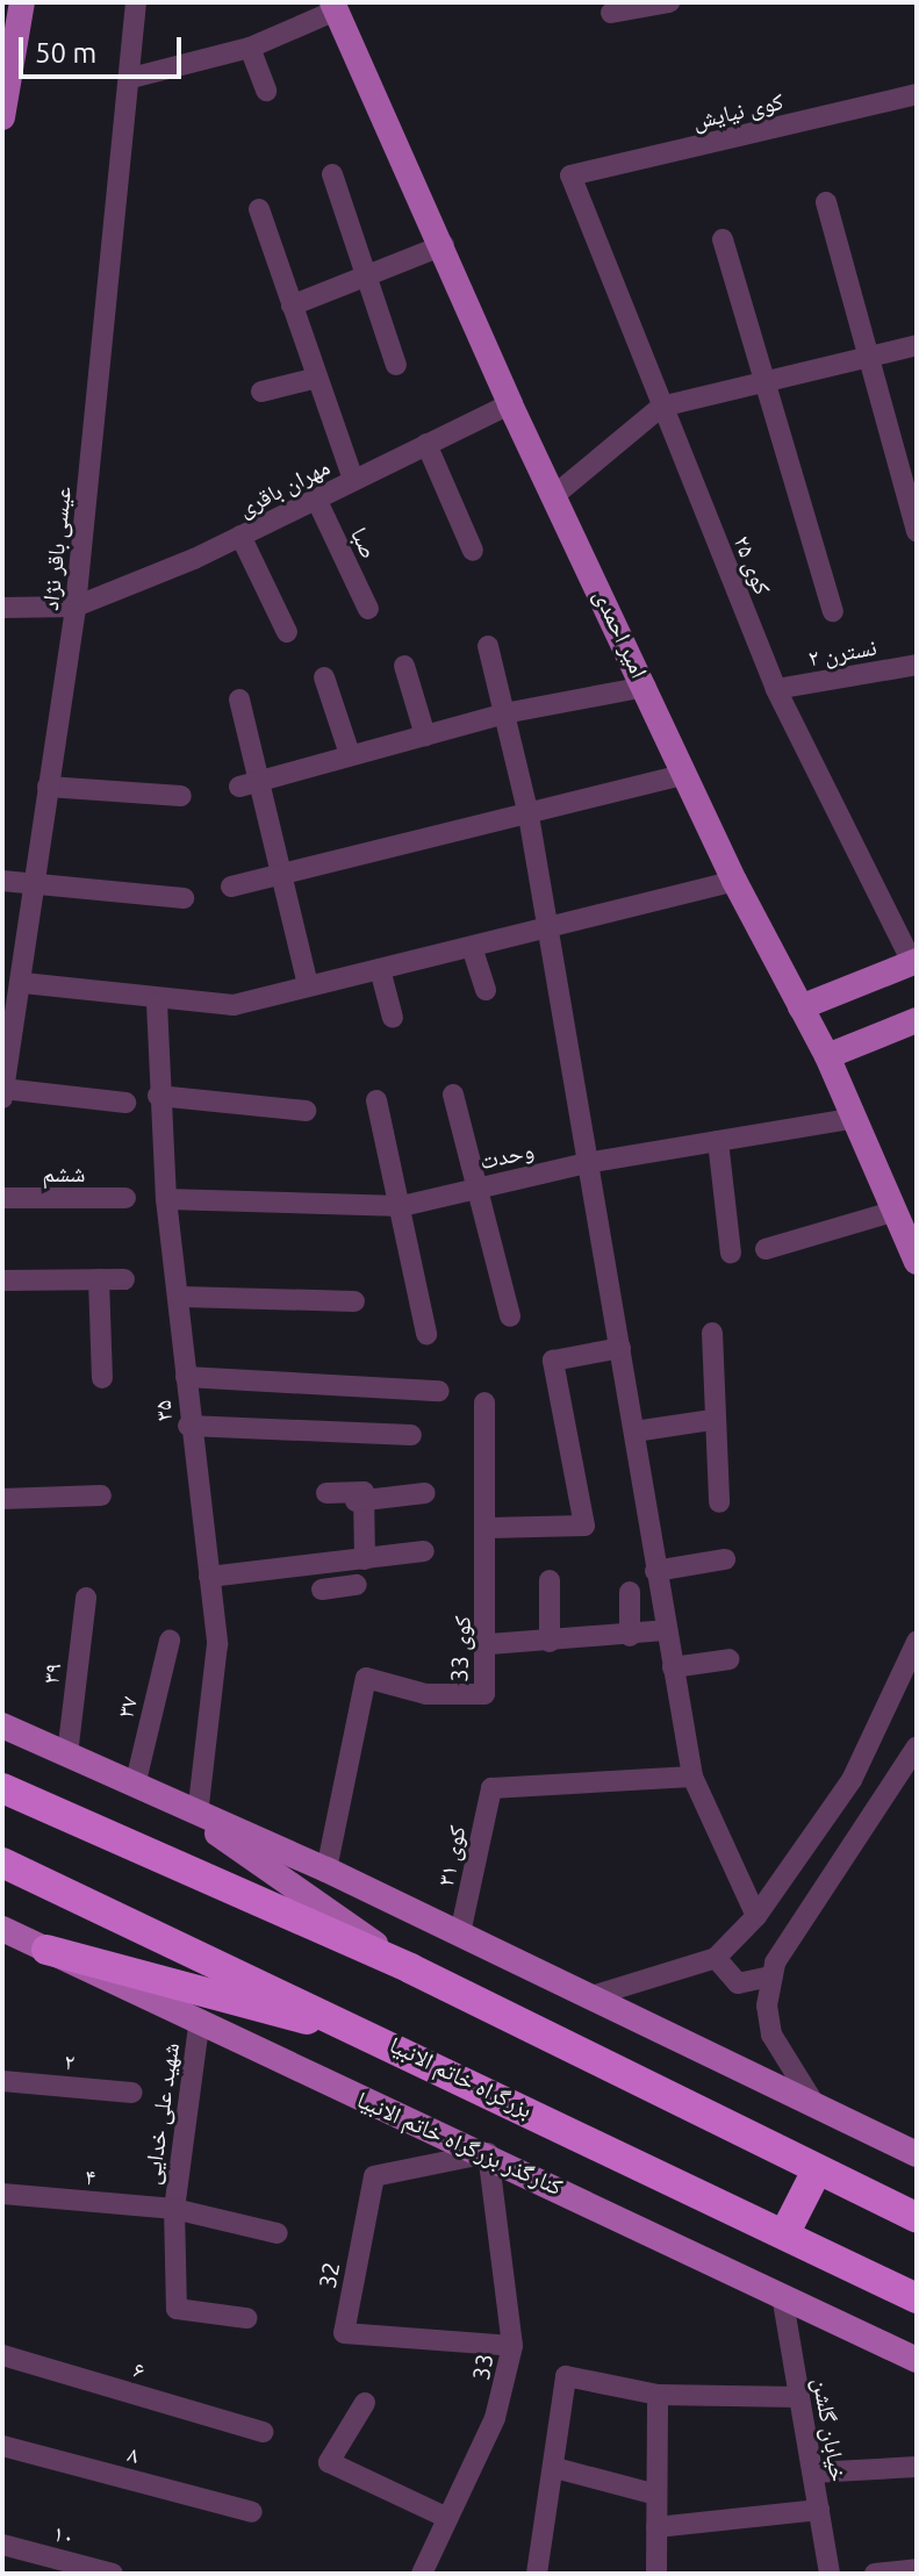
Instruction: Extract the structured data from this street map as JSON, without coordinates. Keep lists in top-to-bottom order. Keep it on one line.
{"streets":{"highway":["بزرگراه خاتم الانبیا"],"main road":["امیر احمدی","کنارگذر بزرگراه خاتم الانبیا"],"street":["کوی نیایش","مهران باقری","صبا","عیسی باقر نژاد","کوی ۲۵","نسترن ۲","وحدت","ششم","۳۵","کوی 33","۳۹","۳۷","کوی ۳۱","۲","شهید علی خدایی","۴","32","33","۶","خیابان گلشن","۸","۱۰"]},"crossings":[["کوی نیایش","کوی ۲۵"],["مهران باقری","صبا"],["مهران باقری","عیسی باقر نژاد"],["مهران باقری","امیر احمدی"],["کوی ۲۵","نسترن ۲"],["امیر احمدی","وحدت"],["وحدت","۳۵"],["شهید علی خدایی","کنارگذر بزرگراه خاتم الانبیا"],["شهید علی خدایی","۴"],["کنارگذر بزرگراه خاتم الانبیا","32"],["کنارگذر بزرگراه خاتم الانبیا","33"],["کنارگذر بزرگراه خاتم الانبیا","خیابان گلشن"],["32","33"]],"scale_bar":"50 m"}
